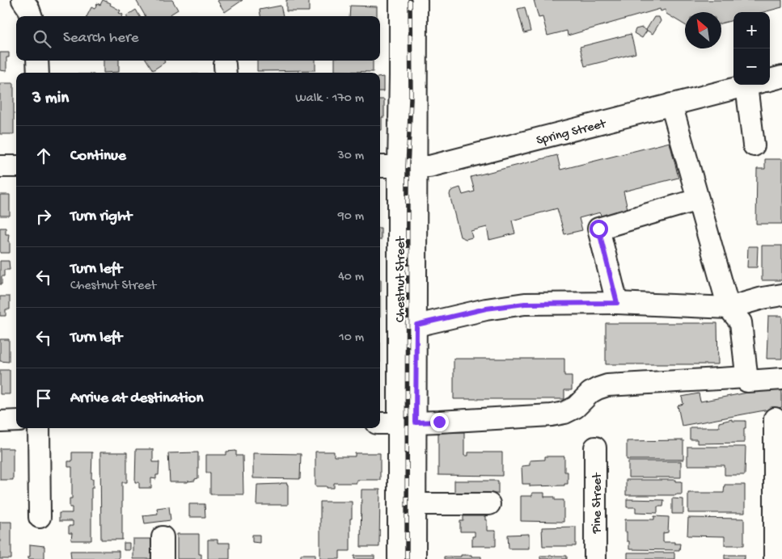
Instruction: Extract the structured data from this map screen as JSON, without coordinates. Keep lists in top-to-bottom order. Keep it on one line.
{"streets":{"street":["Spring Street","Chestnut Street","Pine Street"]},"crossings":[["Spring Street","Chestnut Street"]],"north":"top left","page":{"map_buttons":["+","−"],"search":"Search here","heading":["3 min","Walk · 170 m"],"list":[["Continue","30 m"],["Turn right","90 m"],["Turn left","Chestnut Street","40 m"],["Turn left","10 m"],"Arrive at destination"]}}
